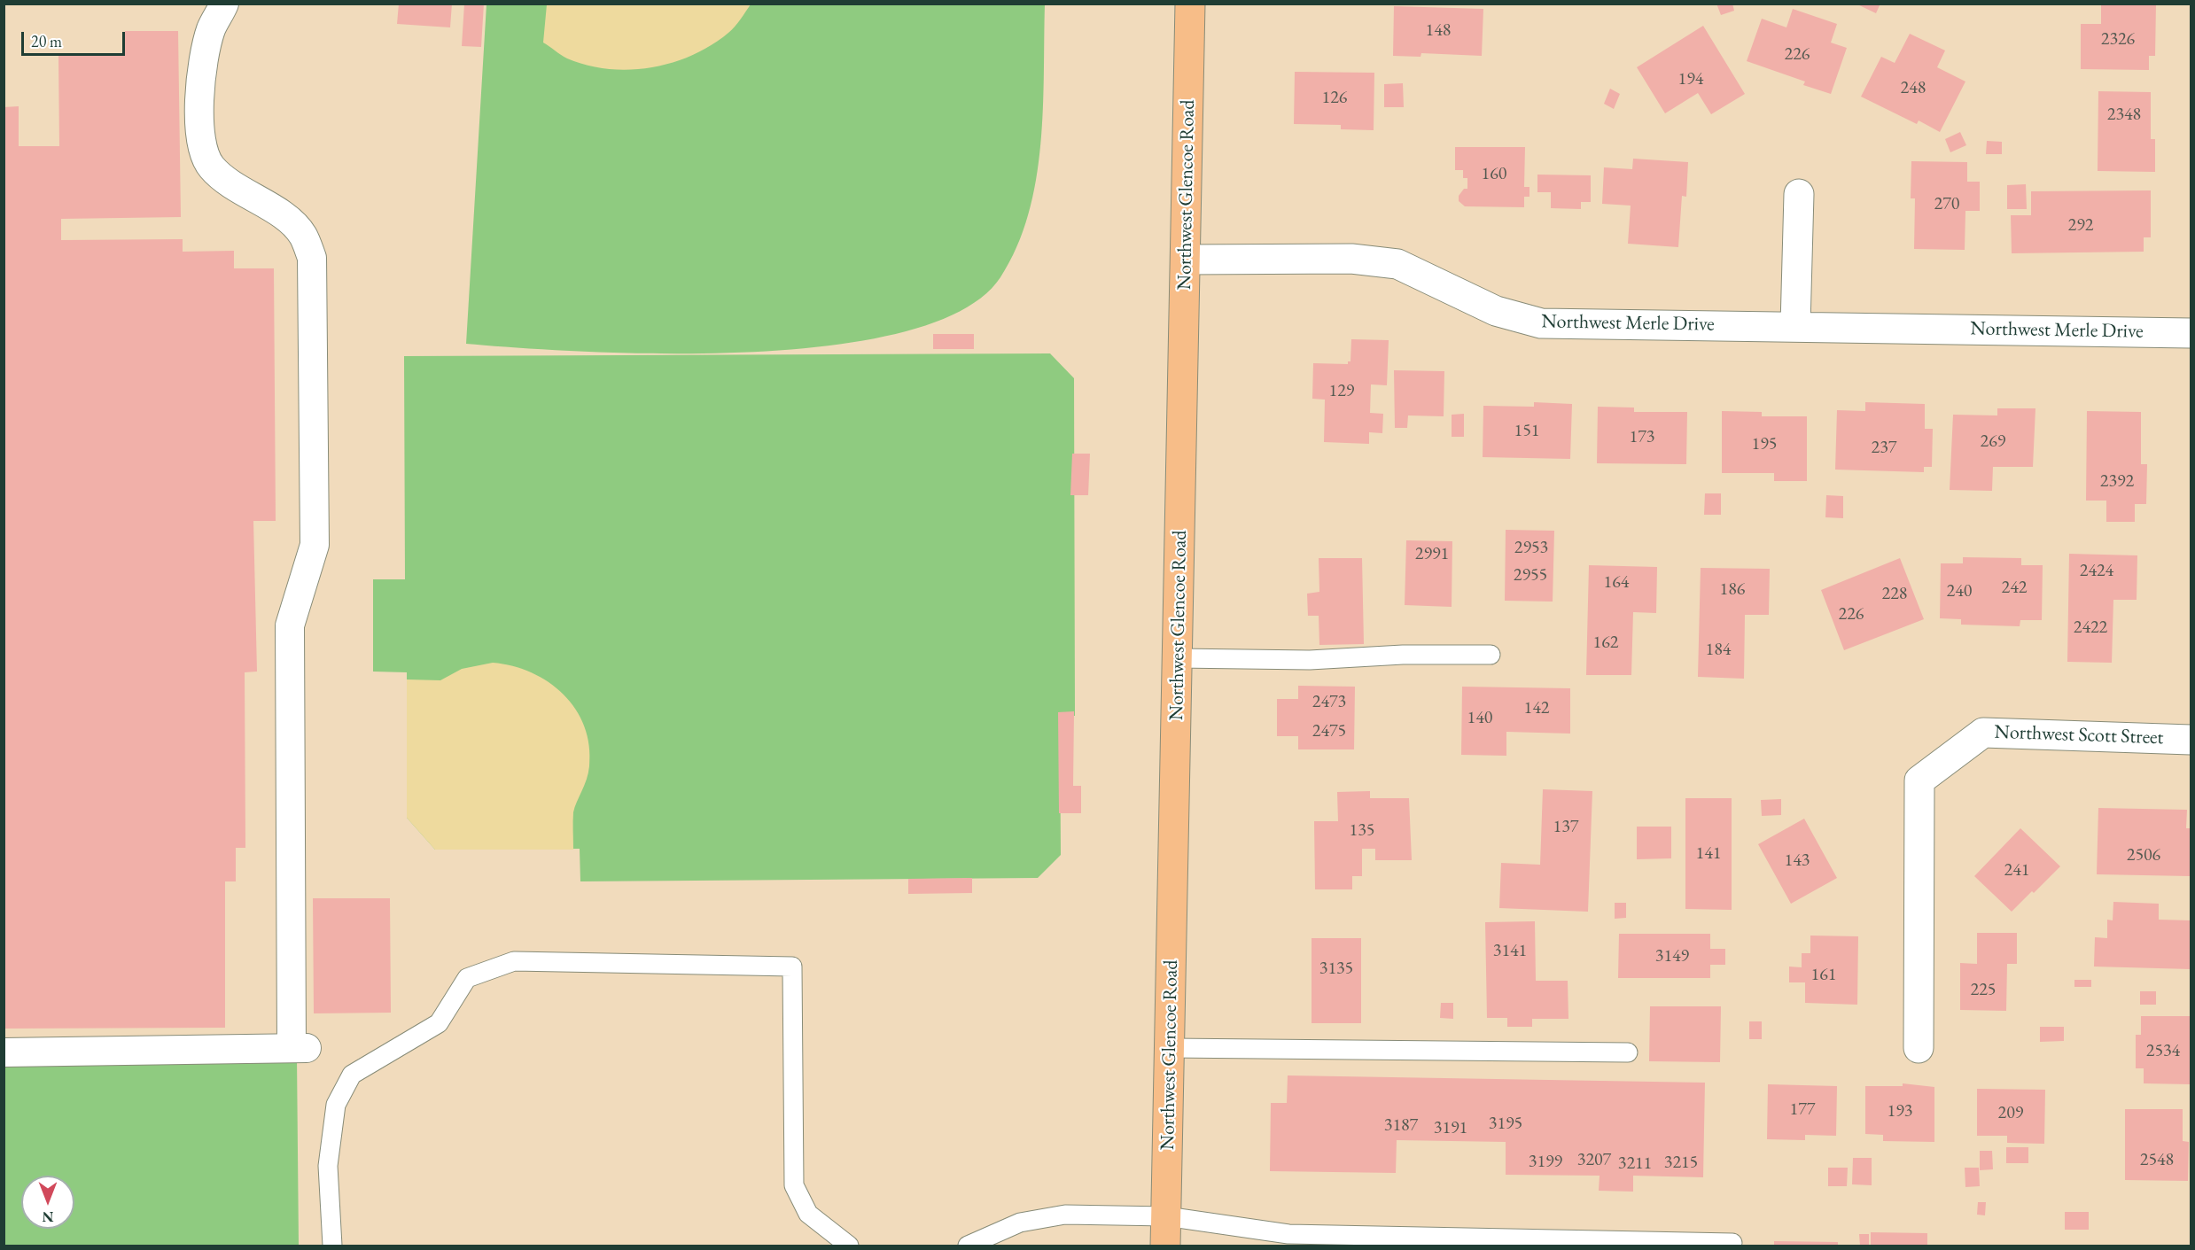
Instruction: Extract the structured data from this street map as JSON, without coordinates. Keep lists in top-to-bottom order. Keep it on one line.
{"streets":{"main road":["Northwest Glencoe Road"],"street":["Northwest Merle Drive","Northwest Scott Street"]},"crossings":[["Northwest Glencoe Road","Northwest Merle Drive"]],"house_numbers":["148","2326","226","194","248","126","2348","160","270","292","129","151","173","269","195","237","2392","2953","2991","2424","2955","164","242","186","240","228","226","2422","162","184","2473","142","140","2475","137","135","141","2506","143","241","3141","3149","3135","161","225","2534","177","193","209","3195","3187","3191","3207","2548","3199","3215","3211"],"scale_bar":"20 m","north":"bottom"}
